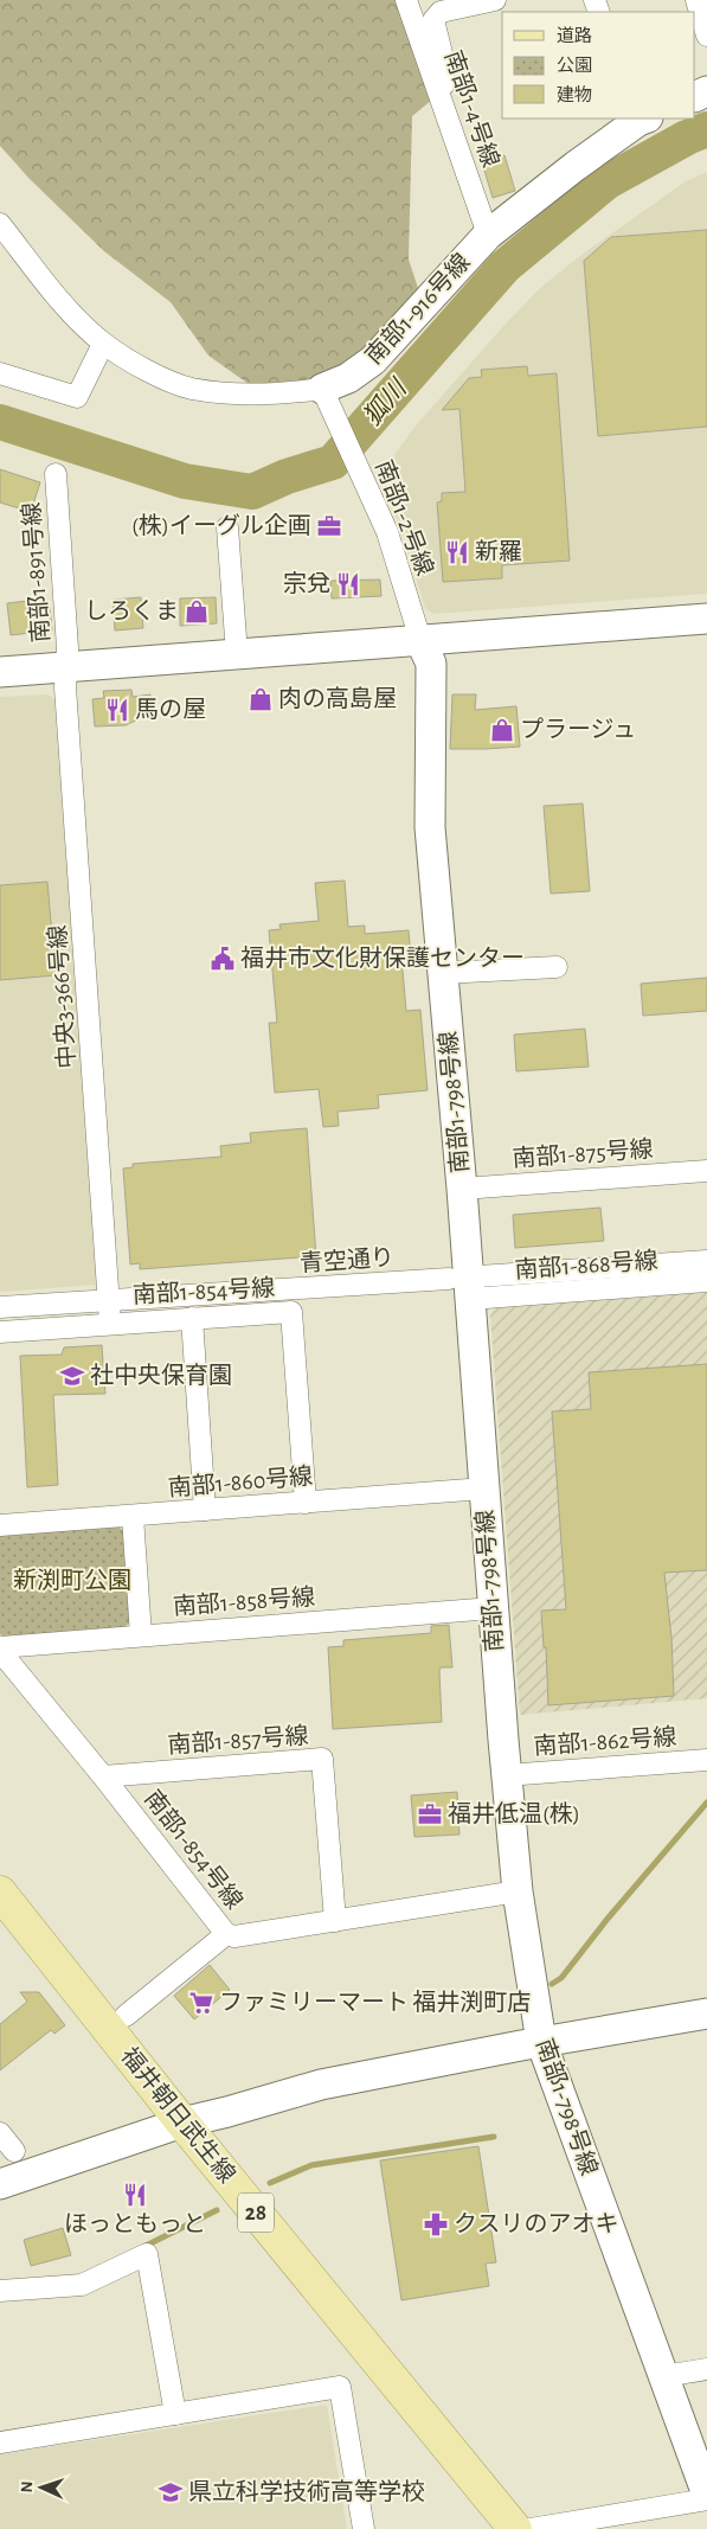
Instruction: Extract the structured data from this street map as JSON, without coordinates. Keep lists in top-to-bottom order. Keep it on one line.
{"streets":{"main road":["福井朝日武生線","28"],"street":["南部1-4号線","南部1-916号線","南部1-2号線","南部1-891号線","中央3-366号線","南部1-798号線","南部1-875号線","青空通り","南部1-868号線","南部1-854号線","南部1-860号線","南部1-858号線","南部1-857号線","南部1-862号線"]},"crossings":[["南部1-4号線","南部1-916号線"],["南部1-916号線","南部1-2号線"],["南部1-2号線","南部1-798号線"],["南部1-891号線","中央3-366号線"],["中央3-366号線","青空通り"],["中央3-366号線","南部1-854号線"],["南部1-798号線","南部1-875号線"],["南部1-798号線","青空通り"],["南部1-798号線","南部1-868号線"],["南部1-798号線","南部1-854号線"],["南部1-798号線","南部1-860号線"],["南部1-798号線","南部1-858号線"],["南部1-798号線","南部1-862号線"],["青空通り","南部1-868号線"],["南部1-854号線","南部1-860号線"],["南部1-854号線","南部1-858号線"],["南部1-854号線","南部1-857号線"]],"water":["狐川"],"parks":["新渕町公園"],"places":{"office":["(株)イーグル企画","福井低温(株)"],"restaurant":["新羅","宗兌","馬の屋","ほっともっと"],"shop":["しろくま","肉の高島屋","プラージュ"],"public building":["福井市文化財保護センター"],"school or university":["社中央保育園","県立科学技術高等学校"],"supermarket":["ファミリーマート 福井渕町店"],"pharmacy":["クスリのアオキ"]},"legend":["道路","公園","建物"],"north":"left"}
